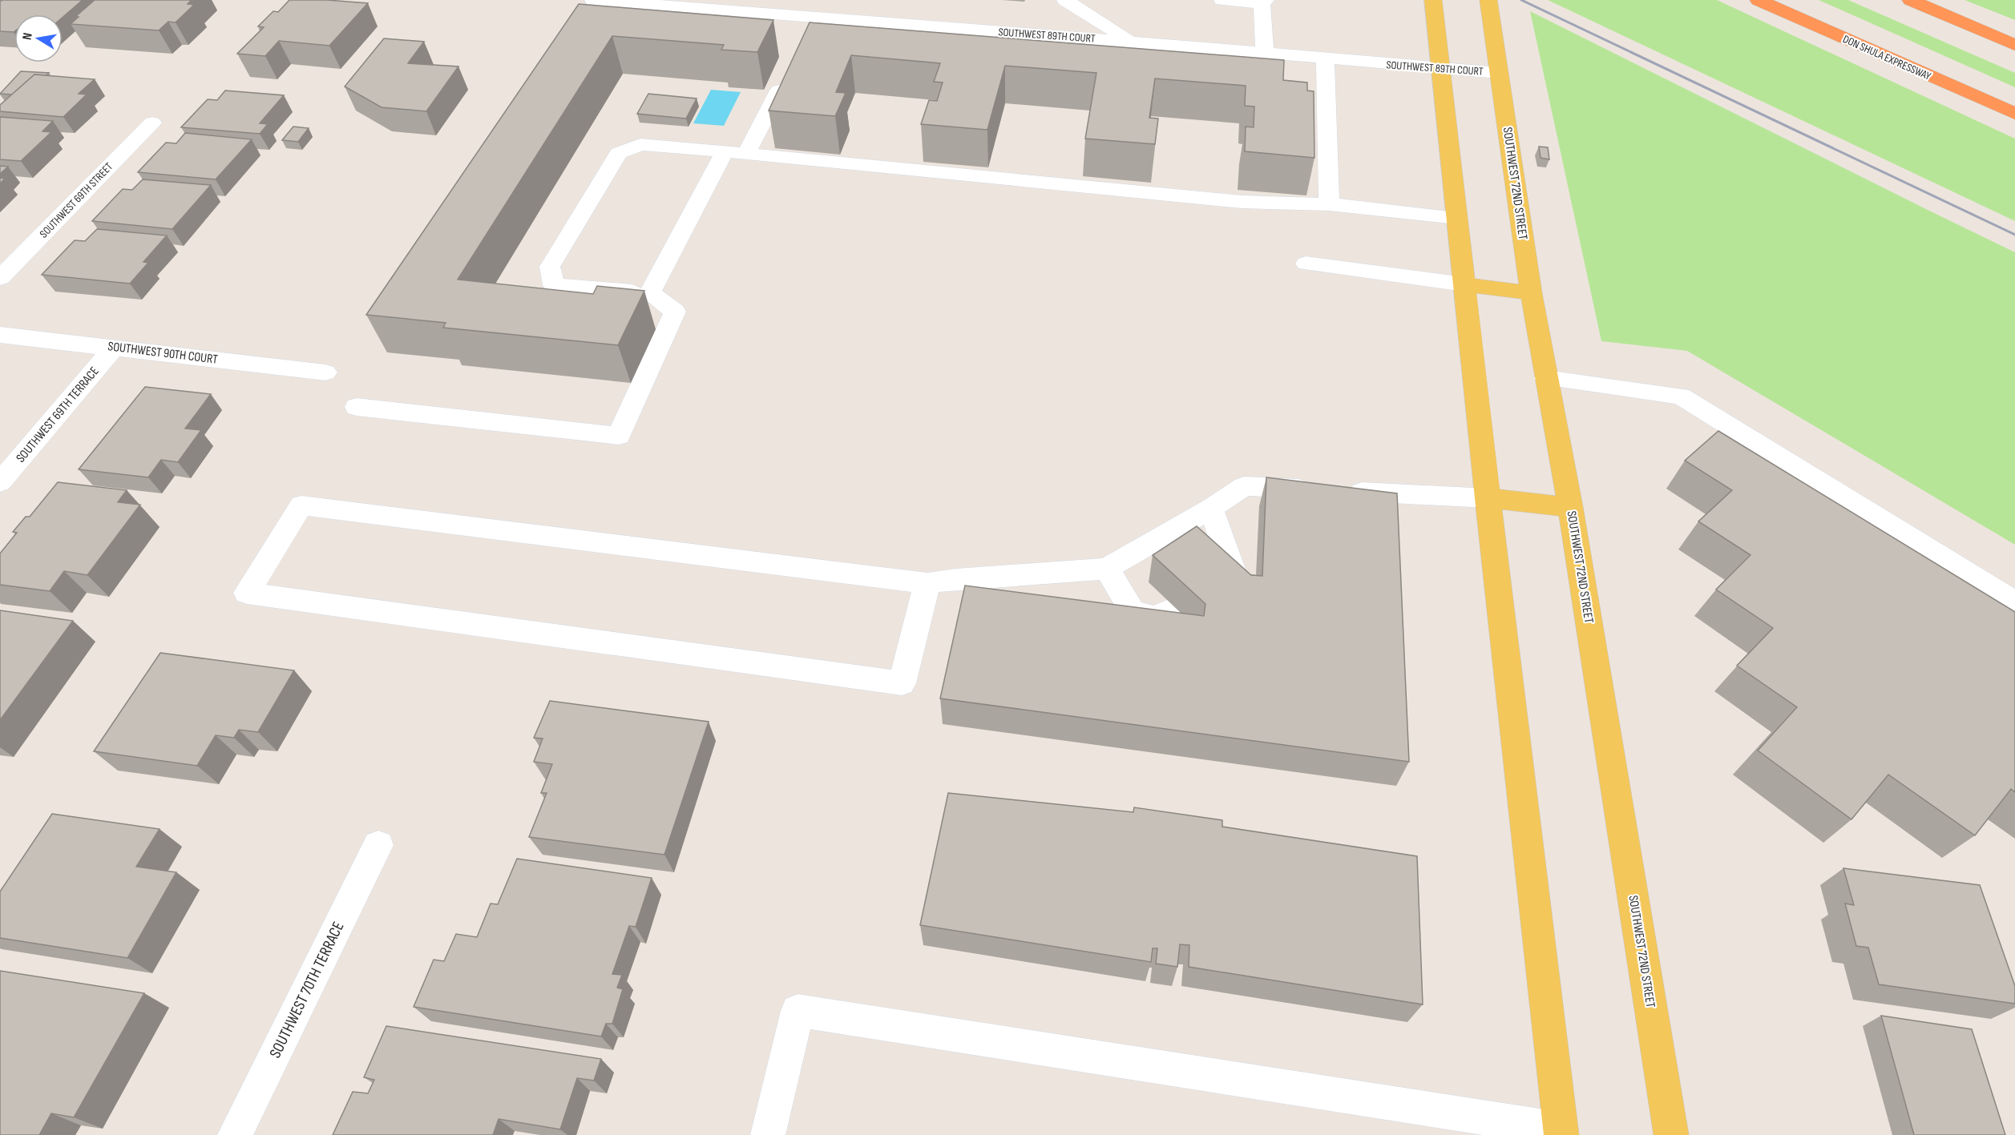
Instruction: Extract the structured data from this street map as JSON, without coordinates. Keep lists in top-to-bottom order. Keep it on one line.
{"streets":{"highway":["DON SHULA EXPRESSWAY"],"main road":["SOUTHWEST 72ND STREET"],"street":["SOUTHWEST 89TH COURT","SOUTHWEST 69TH STREET","SOUTHWEST 90TH COURT","SOUTHWEST 69TH TERRACE","SOUTHWEST 70TH TERRACE"]},"crossings":[["SOUTHWEST 89TH COURT","SOUTHWEST 72ND STREET"],["SOUTHWEST 90TH COURT","SOUTHWEST 69TH TERRACE"]],"north":"left"}
